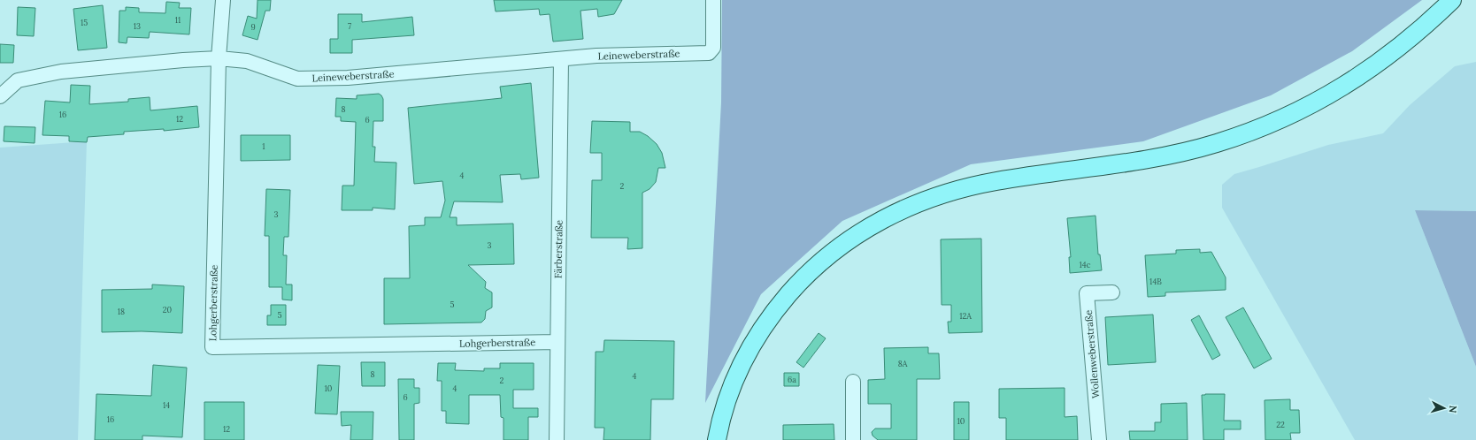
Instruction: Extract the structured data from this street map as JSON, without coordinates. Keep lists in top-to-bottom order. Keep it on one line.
{"streets":{"street":["Leineweberstraße","Färberstraße","Lohgerberstraße","Wollenweberstraße"]},"crossings":[["Leineweberstraße","Färberstraße"],["Leineweberstraße","Lohgerberstraße"],["Färberstraße","Lohgerberstraße"]],"house_numbers":["11","15","13","7","9","8","16","12","6","1","4","2","3","3","14c","14B","5","20","18","5","12A","8A","8","4","6a","2","10","4","6","14","16","10","22","12"],"north":"right"}
